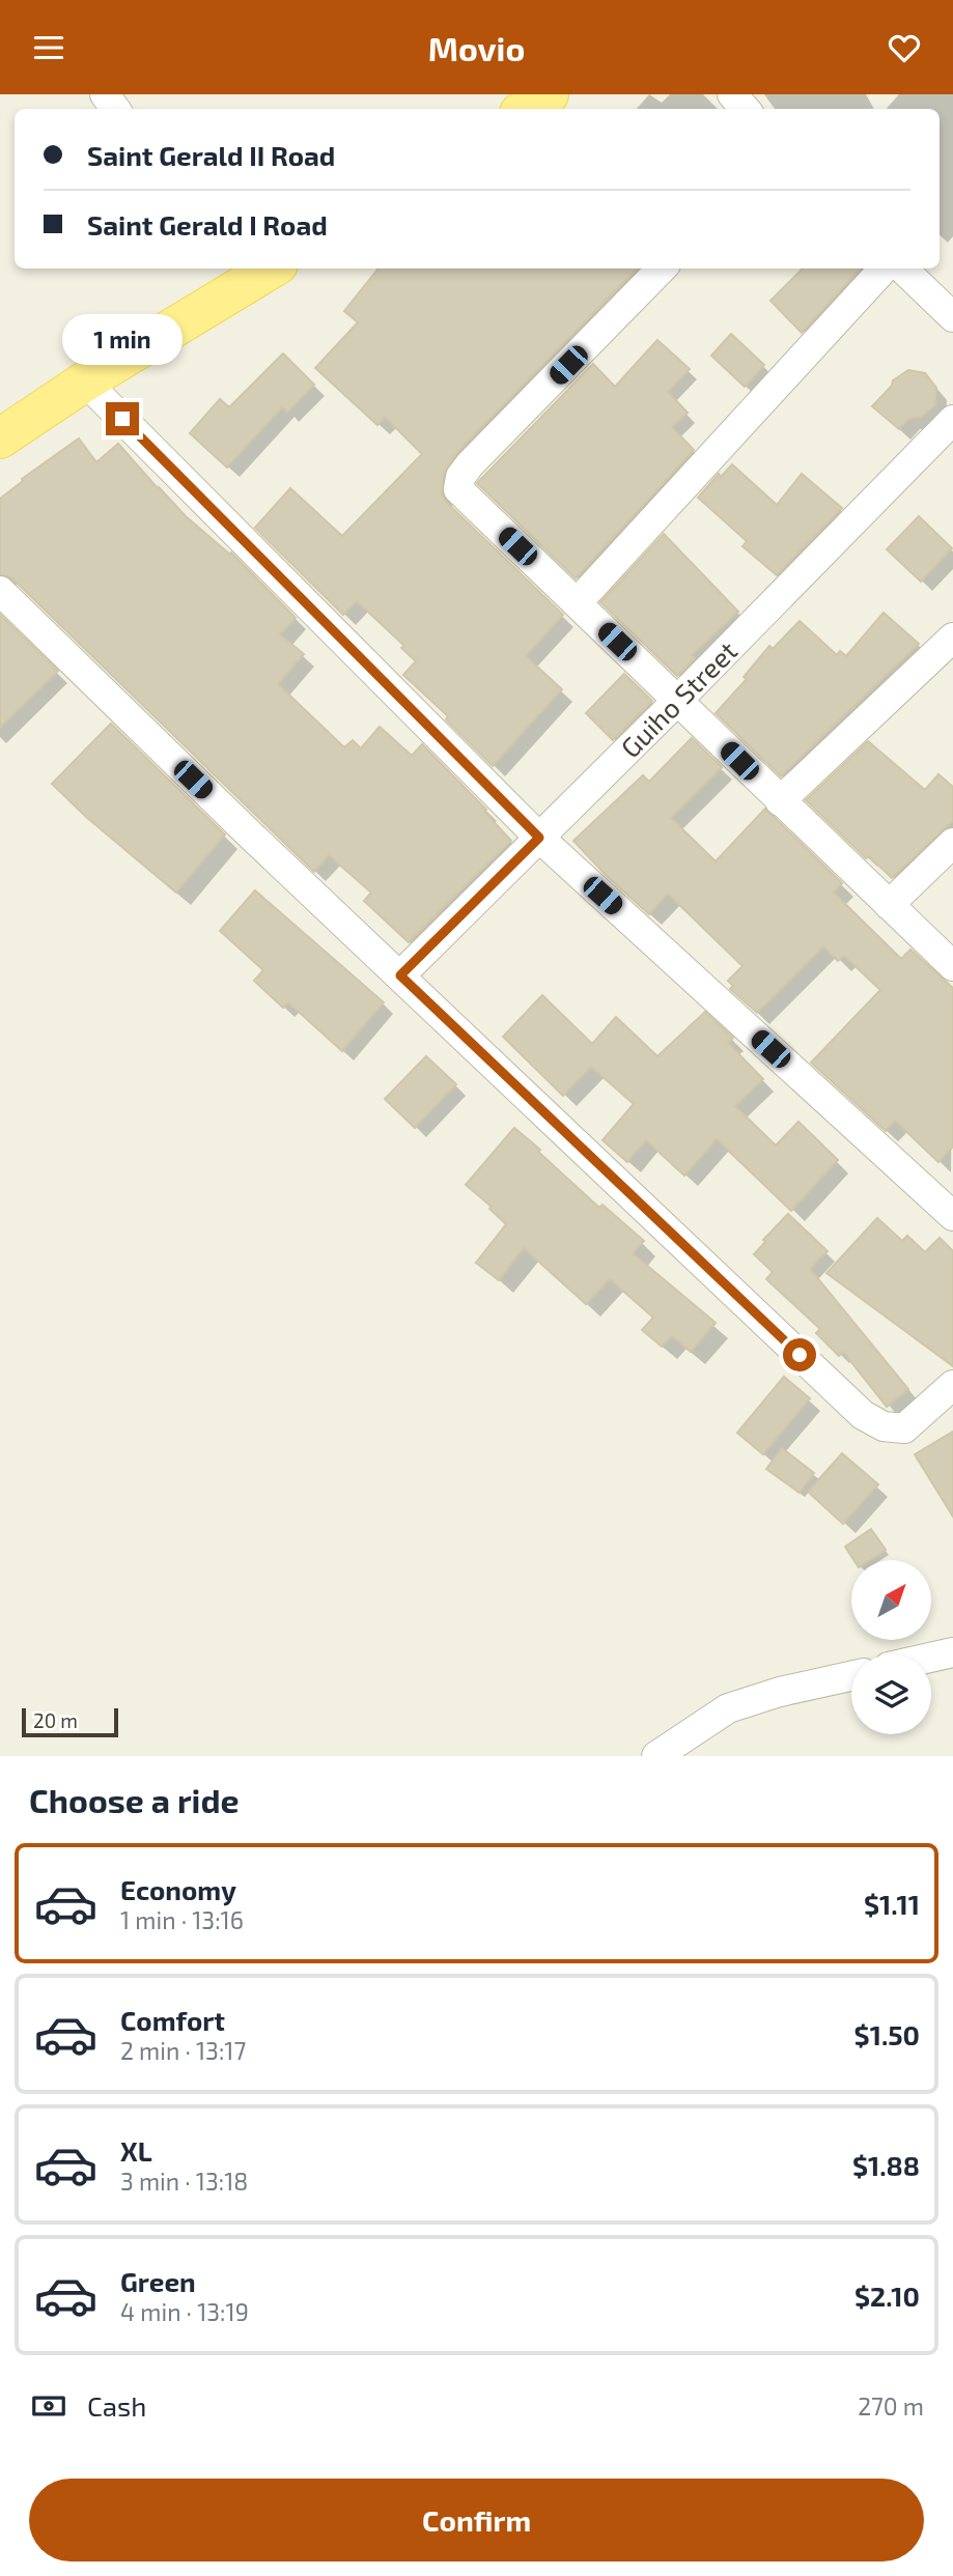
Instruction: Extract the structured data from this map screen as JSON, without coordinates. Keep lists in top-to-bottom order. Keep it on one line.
{"streets":{"street":["Guiho Street"]},"scale_bar":"20 m","north":"top right","page":{"header":"Movio","banner":["Saint Gerald II Road","Saint Gerald I Road"],"bubble":"1 min","scale":"20 m","heading":"Choose a ride","list":[{"name":"Economy","note":"1 min · 13:16","value":"$1.11"},{"name":"Comfort","note":"2 min · 13:17","value":"$1.50"},{"name":"XL","note":"3 min · 13:18","value":"$1.88"},{"name":"Green","note":"4 min · 13:19","value":"$2.10"}],"pay":["Cash","270 m"],"buttons":"Confirm"}}
